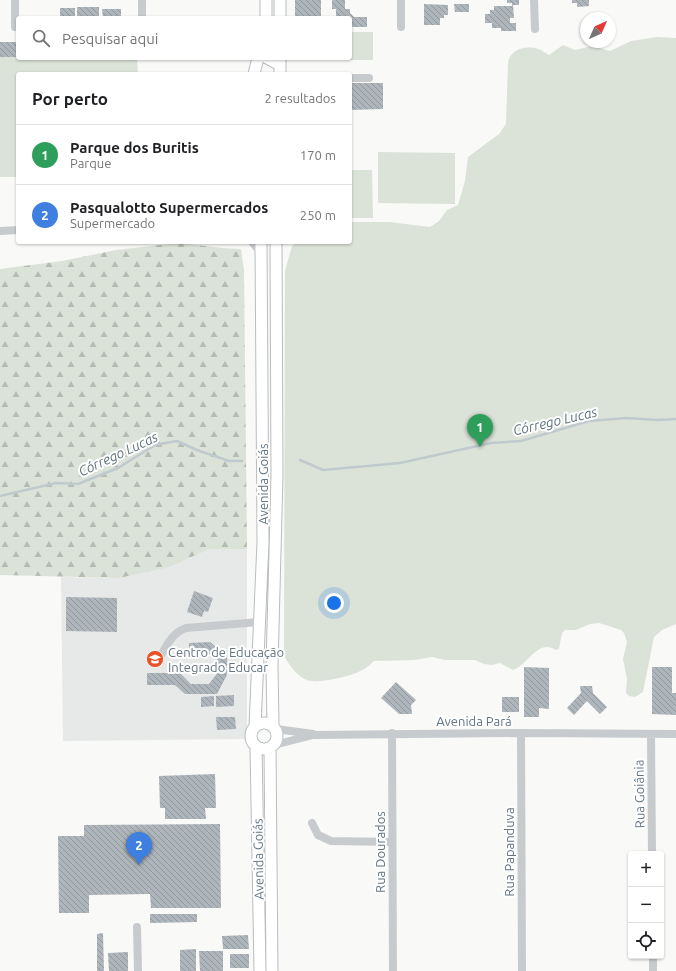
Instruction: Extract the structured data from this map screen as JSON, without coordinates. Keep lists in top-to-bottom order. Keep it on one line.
{"streets":{"main road":["Avenida Goiás"],"street":["Avenida Pará","Rua Goiânia","Rua Dourados","Rua Papanduva"]},"crossings":[["Avenida Goiás","Avenida Pará"],["Avenida Pará","Rua Goiânia"],["Avenida Pará","Rua Dourados"],["Avenida Pará","Rua Papanduva"]],"water":["Córrego Lucas"],"places":{"school or university":["Centro de Educação Integrado Educar"]},"north":"top right","page":{"search":"Pesquisar aqui","heading":["Por perto","2 resultados"],"list":[{"mark":"1","name":"Parque dos Buritis","note":"Parque","value":"170 m"},{"mark":"2","name":"Pasqualotto Supermercados","note":"Supermercado","value":"250 m"}],"pins":["1","2"],"map_buttons":["+","−"]}}
